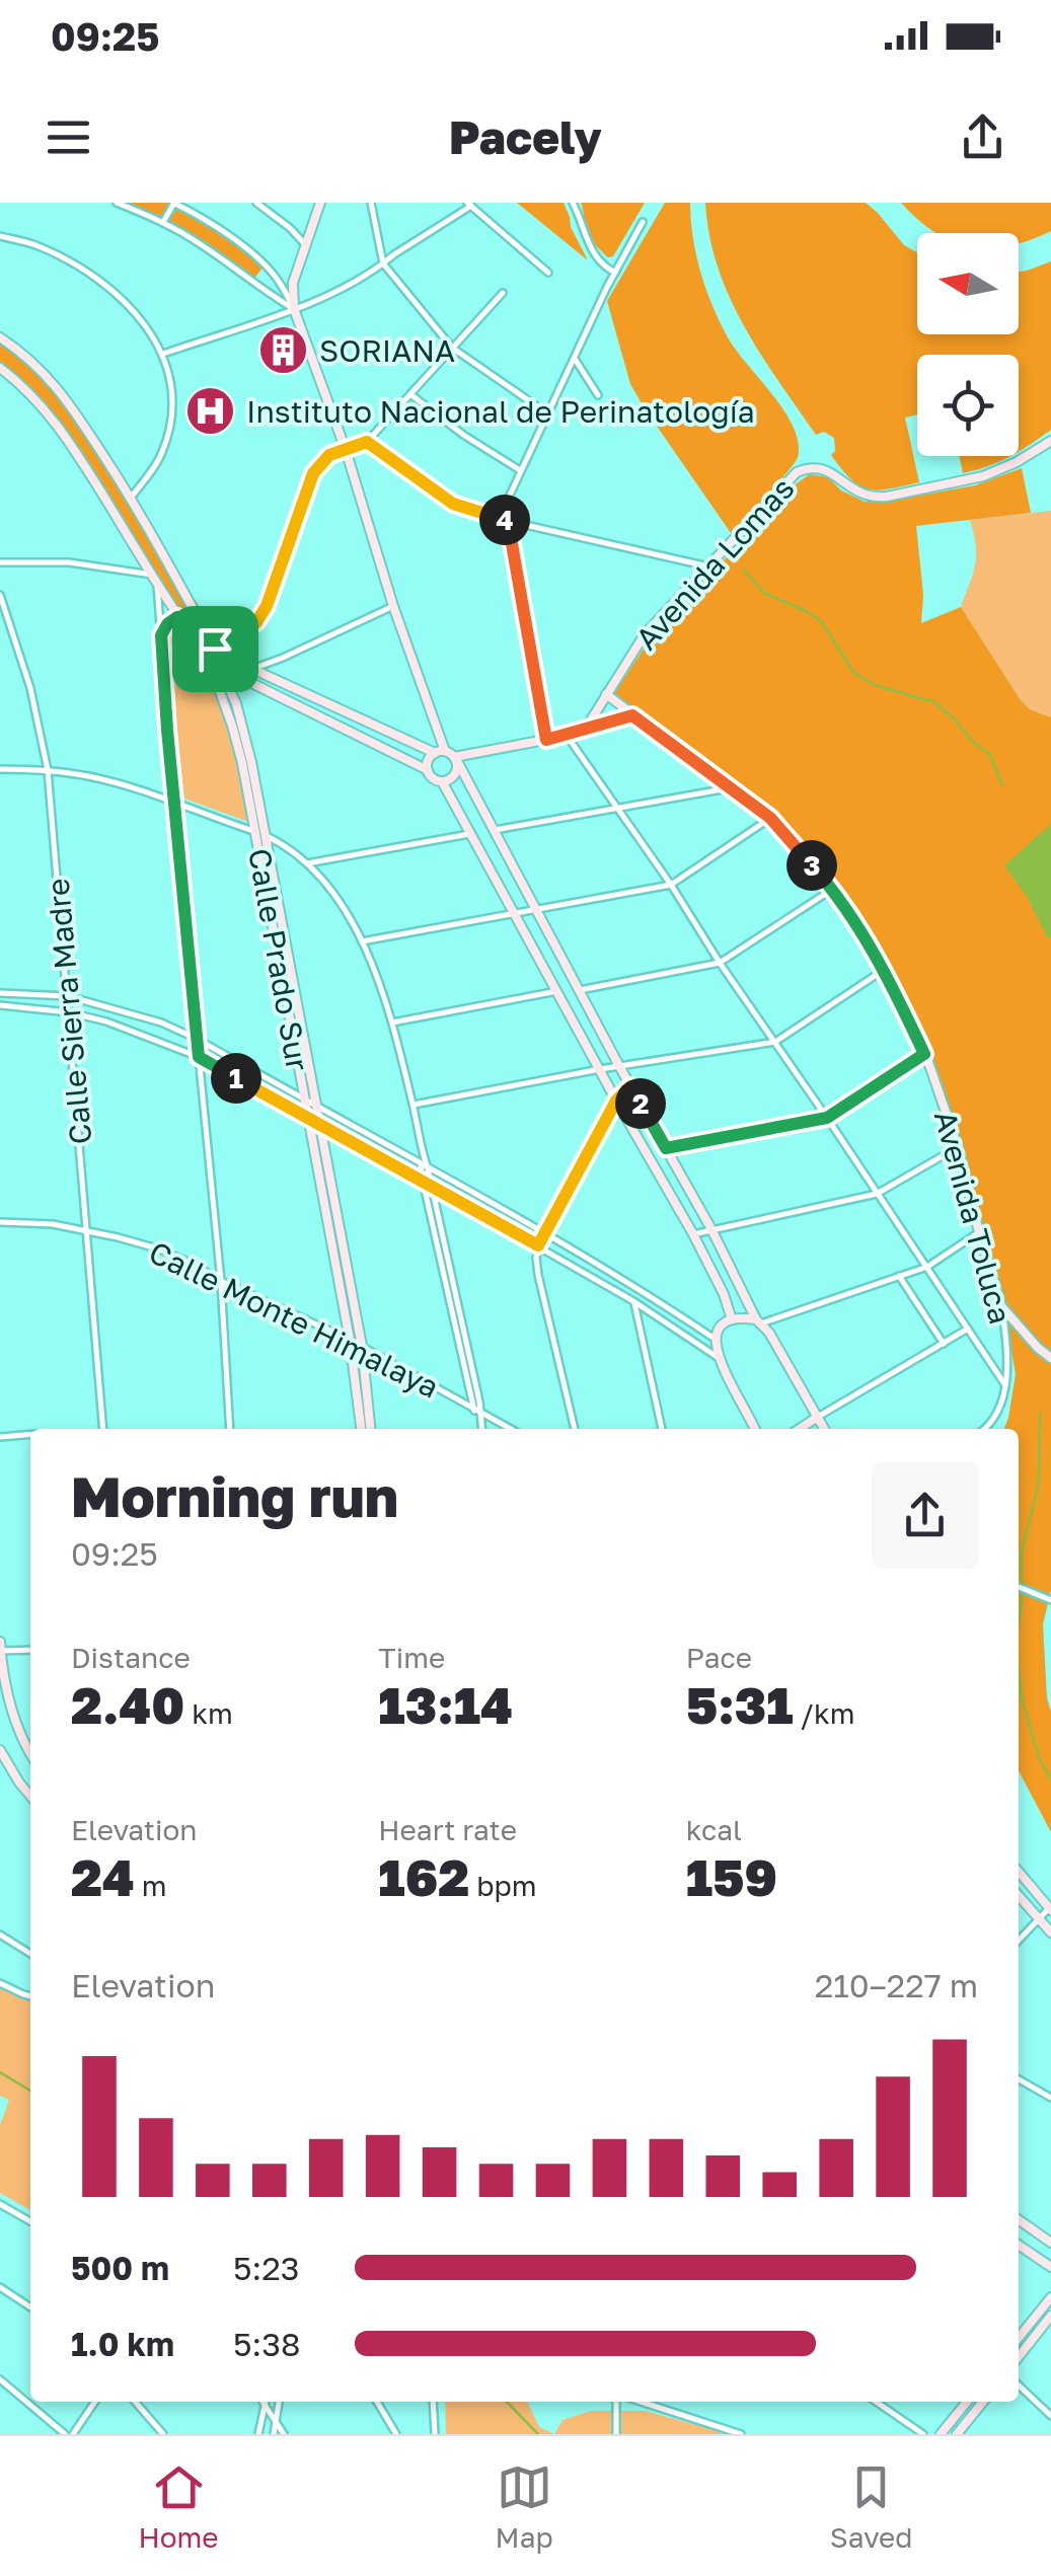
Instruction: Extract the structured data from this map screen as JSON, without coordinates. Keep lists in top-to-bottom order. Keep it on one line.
{"streets":{"street":["Avenida Lomas","Calle Prado Sur","Calle Sierra Madre","Avenida Toluca","Calle Monte Himalaya"]},"crossings":[["Avenida Lomas","Avenida Toluca"],["Calle Prado Sur","Calle Monte Himalaya"],["Calle Sierra Madre","Calle Monte Himalaya"]],"places":{"building":["SORIANA"],"hospital":["Instituto Nacional de Perinatología"]},"north":"left","page":{"status":"09:25","header":"Pacely","pins":["4","3","1","2"],"heading":["Morning run","09:25"],"stats":[["Distance","2.40 km"],["Time","13:14"],["Pace","5:31 /km"],["Elevation","24 m"],["Heart rate","162 bpm"],["kcal","159"]],"chart":["Elevation","210–227 m"],"list":[{"name":"500 m","note":"5:23"},{"name":"1.0 km","note":"5:38"}],"tabs":["Home","Map","Saved"]}}
